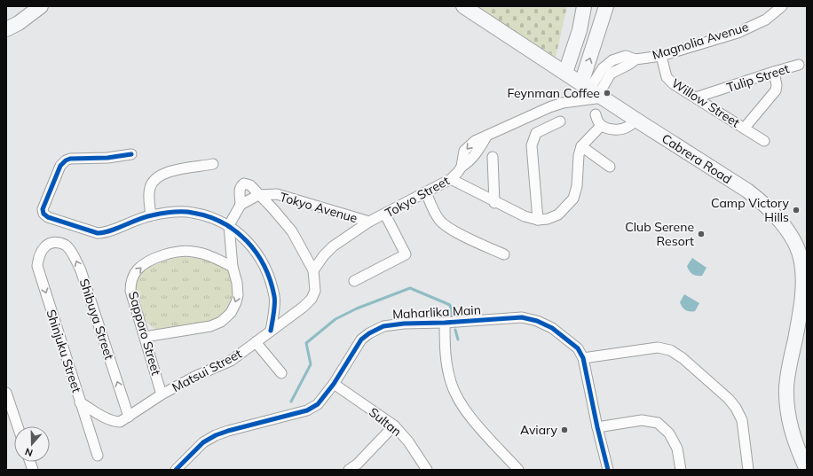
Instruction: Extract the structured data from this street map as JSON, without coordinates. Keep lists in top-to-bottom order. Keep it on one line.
{"streets":{"main road":["Cabrera Road"],"street":["Magnolia Avenue","Tulip Street","Willow Street","Tokyo Street","Tokyo Avenue","Maharlika Main","Shibuya Street","Sapporo Street","Shinjuku Street","Matsui Street","Sultan"]},"crossings":[["Magnolia Avenue","Willow Street"],["Magnolia Avenue","Cabrera Road"],["Magnolia Avenue","Tokyo Street"],["Tulip Street","Willow Street"],["Cabrera Road","Tokyo Street"],["Tokyo Street","Tokyo Avenue"],["Maharlika Main","Sultan"],["Shibuya Street","Shinjuku Street"],["Shibuya Street","Matsui Street"],["Sapporo Street","Matsui Street"],["Shinjuku Street","Matsui Street"]],"one_way":["Shibuya Street","Shinjuku Street"],"places":["Feynman Coffee","Camp Victory Hills","Club Serene Resort","Aviary"],"north":"bottom"}
